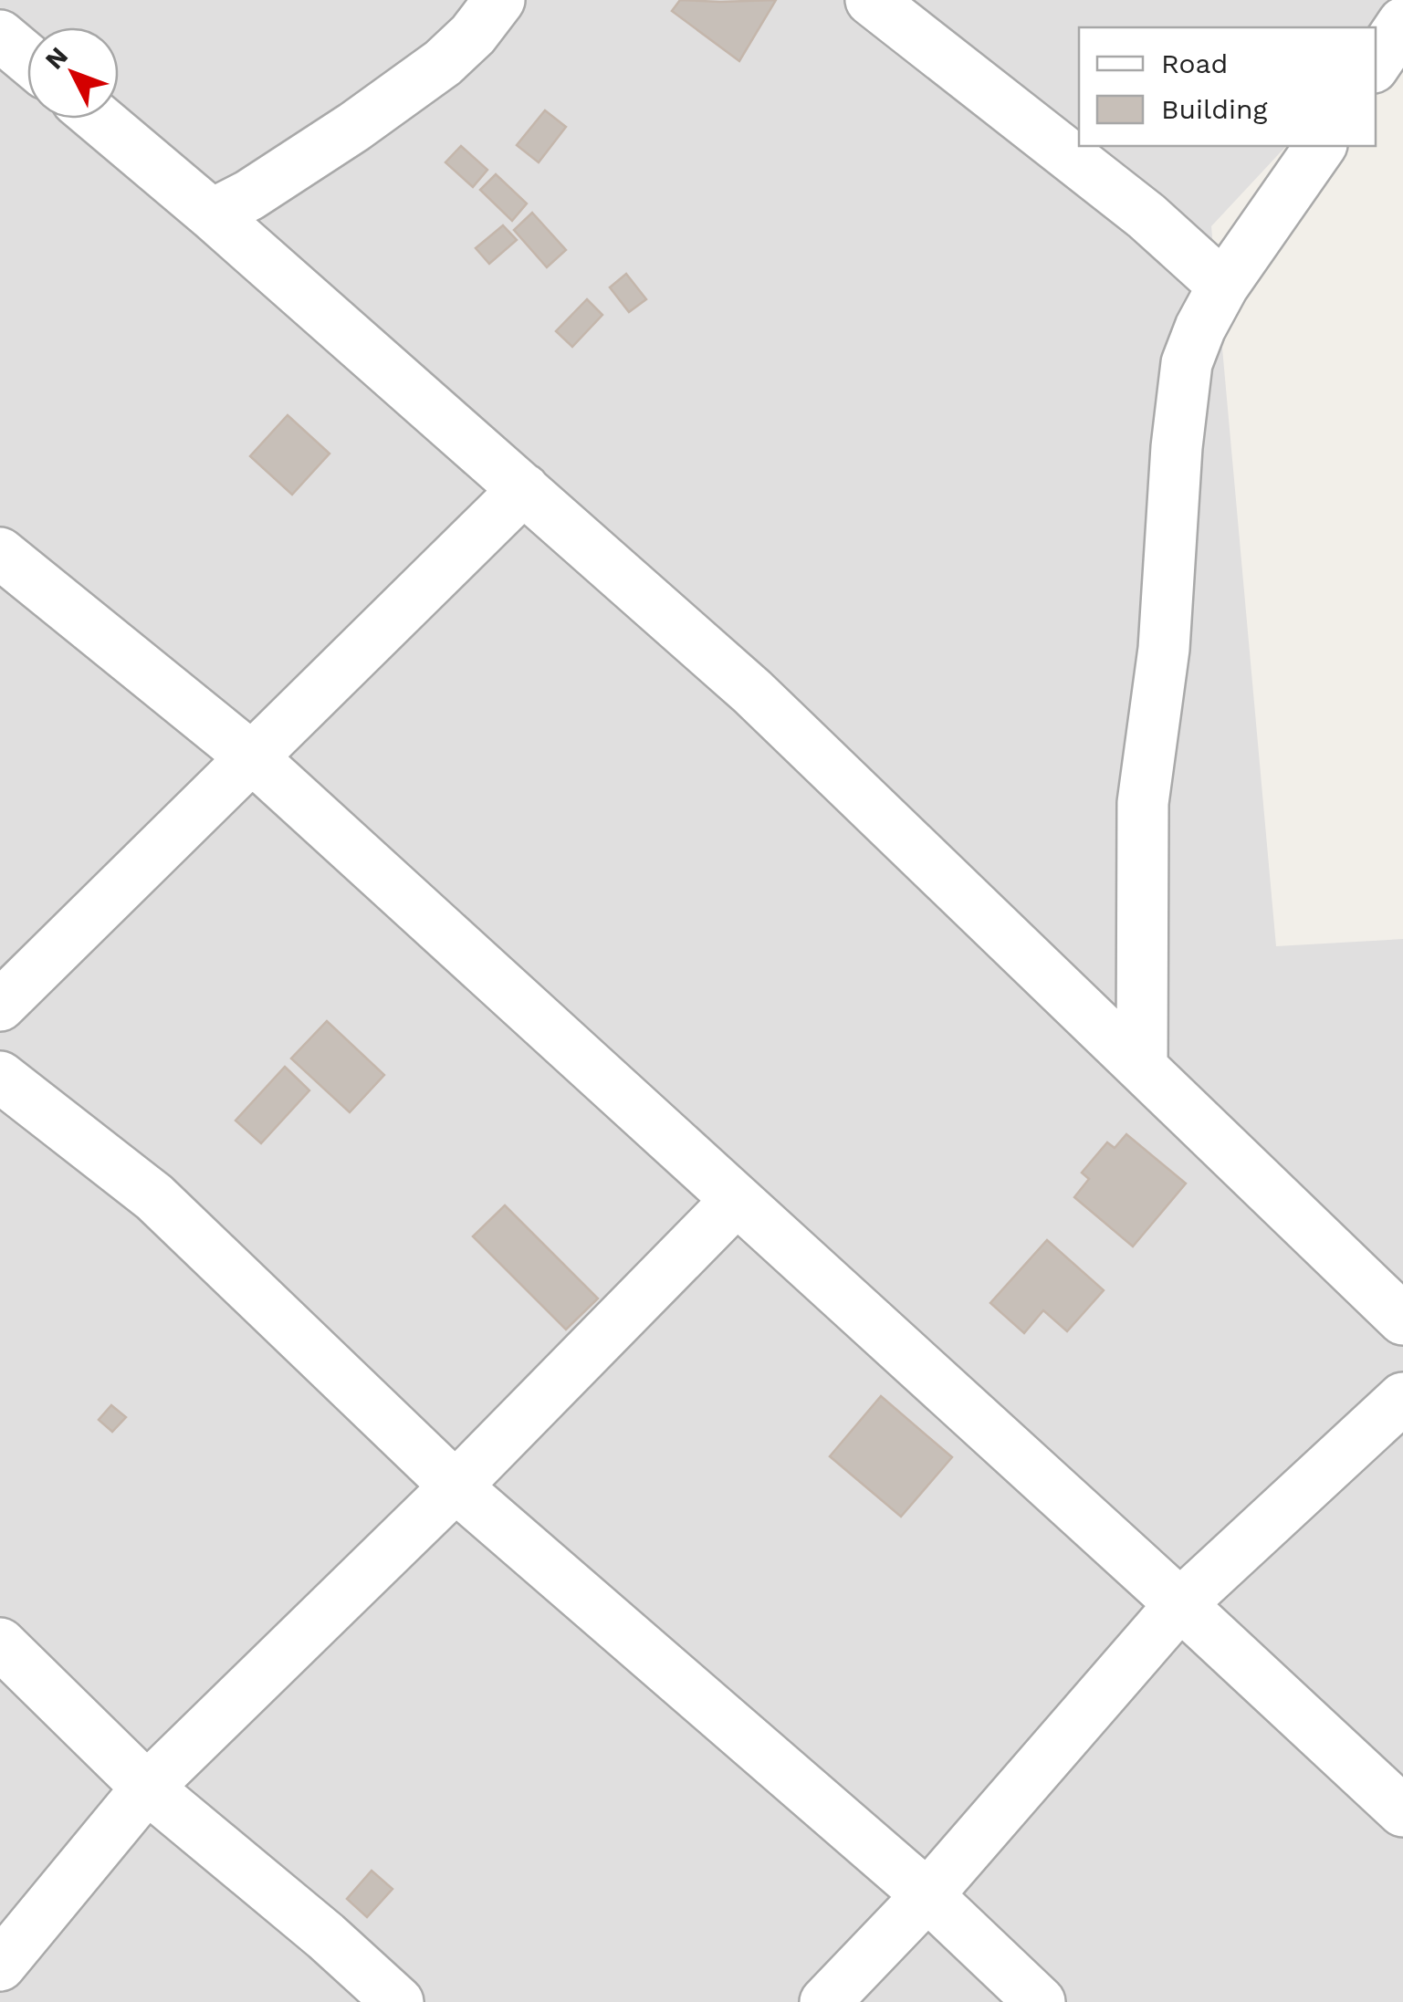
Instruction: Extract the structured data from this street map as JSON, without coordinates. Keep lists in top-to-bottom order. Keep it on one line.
{"legend":["Road","Building"],"north":"top left"}
